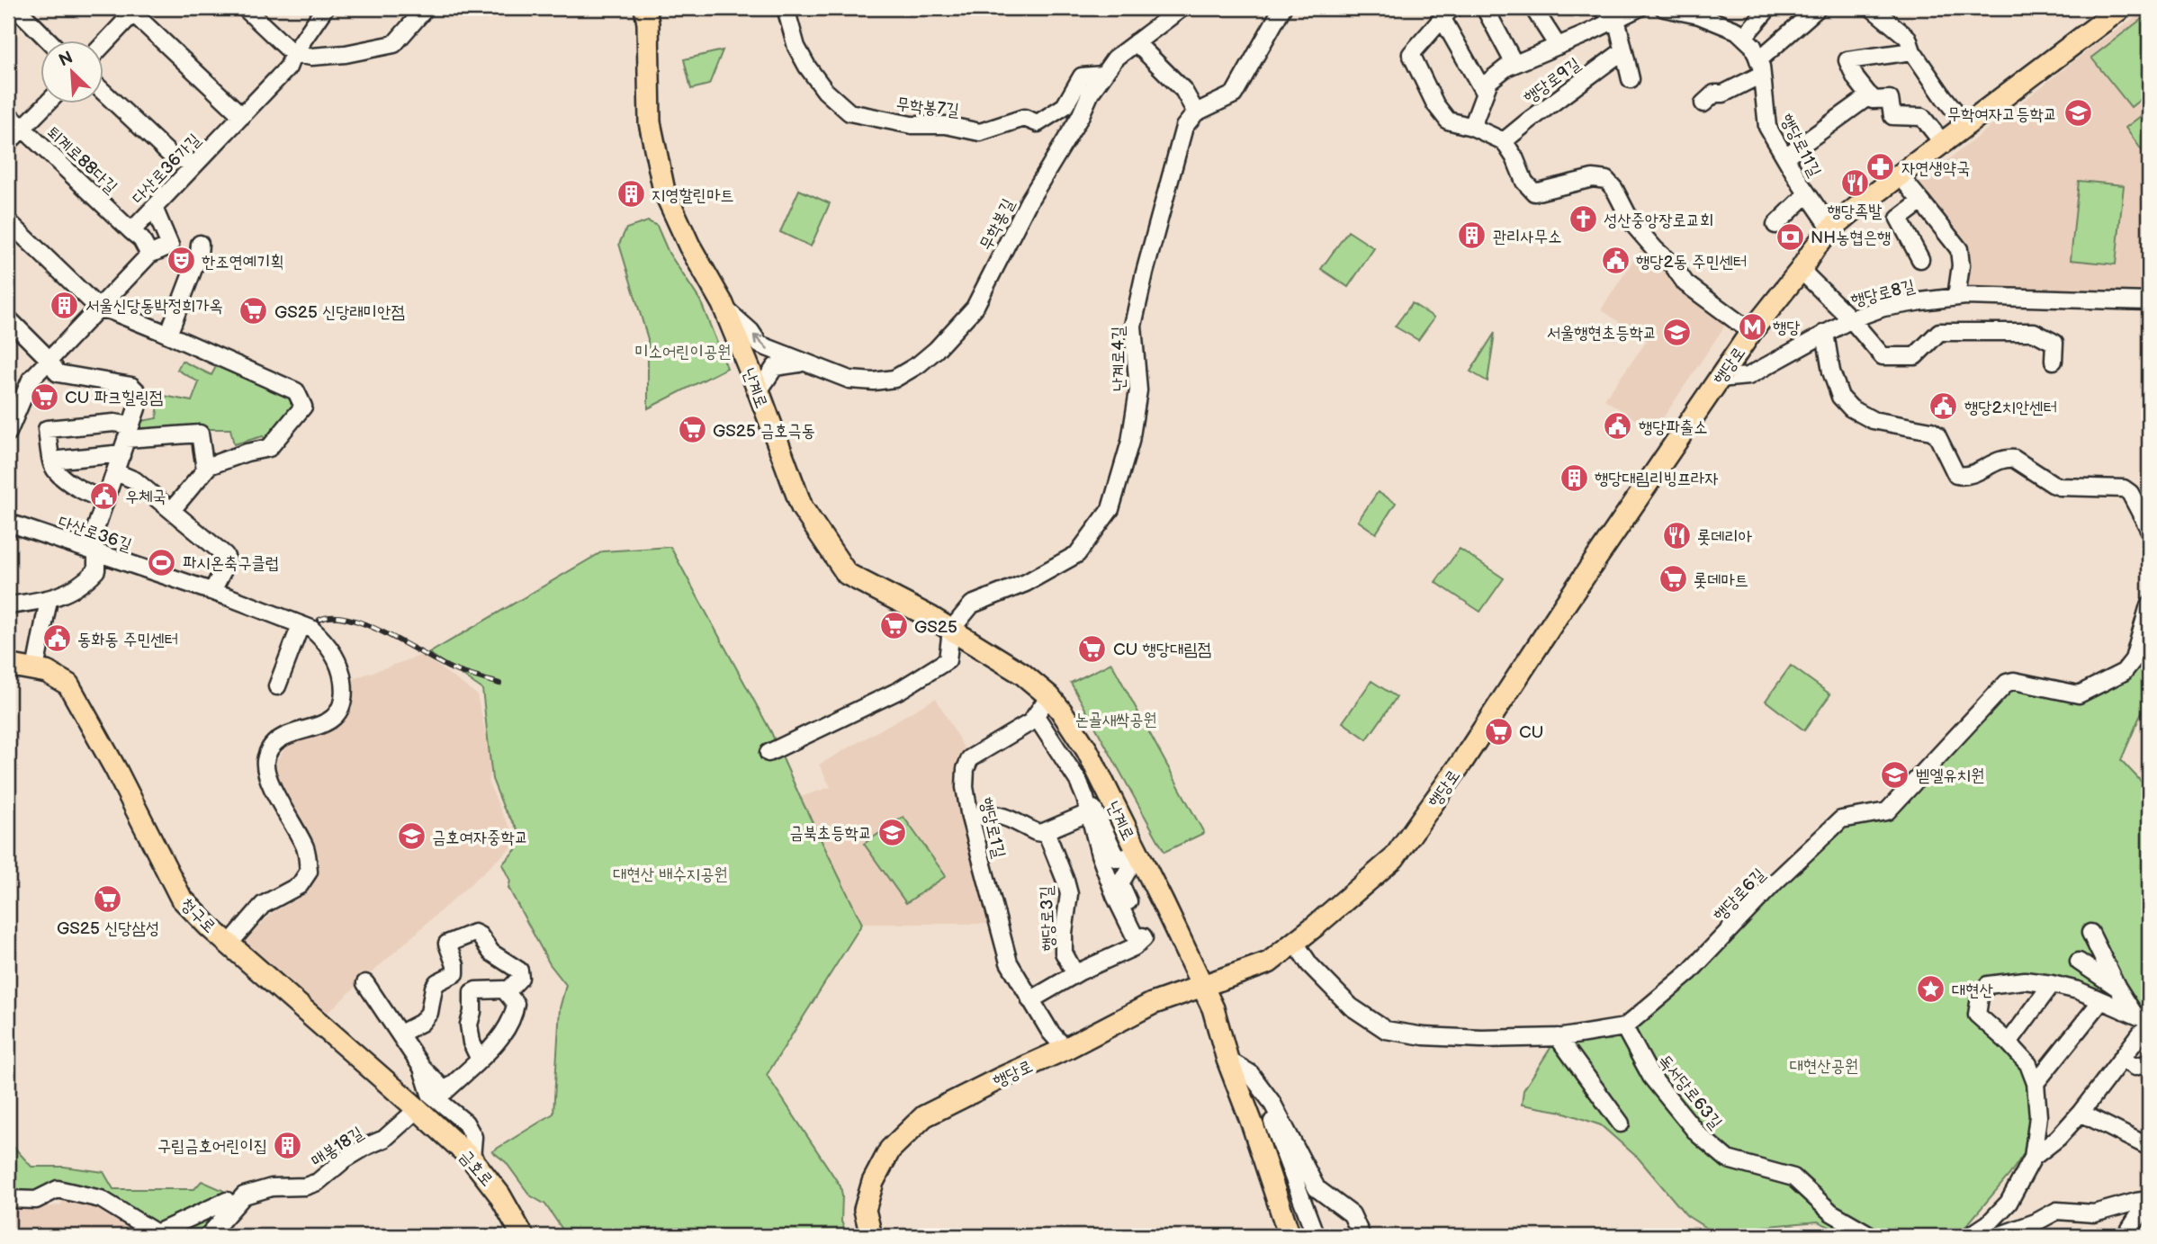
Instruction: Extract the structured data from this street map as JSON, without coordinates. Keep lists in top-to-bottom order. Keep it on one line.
{"streets":{"main road":["행당로","난계로","청구로","금호로"],"street":["행당로9길","무학봉7길","행당로11길","퇴계로88다길","다산로36가길","무학봉길","행당로8길","난계로4길","다산로36길","행당로1길","행당로6길","행당로3길","독서당로63길","매봉18길"]},"crossings":[["무학봉7길","무학봉길"],["행당로11길","행당로"],["퇴계로88다길","다산로36가길"],["무학봉길","난계로"],["행당로8길","행당로"],["난계로4길","난계로"],["행당로","난계로"],["행당로","행당로1길"],["난계로","행당로1길"],["다산로36길","청구로"],["행당로6길","독서당로63길"],["청구로","매봉18길"],["청구로","금호로"],["매봉18길","금호로"]],"parks":["미소어린이공원","논골새싹공원","대현산 배수지공원","대현산공원"],"places":{"school or university":["무학여자고등학교","서울행현초등학교","벧엘유치원","금북초등학교","금호여자중학교"],"pharmacy":["자연생약국"],"restaurant":["행당족발","롯데리아"],"building":["지영할린마트","관리사무소","서울신당동박정희가옥","행당대림리빙프라자","구립금호어린이집"],"church":["성산중앙장로교회"],"bank":["NH농협은행"],"theatre":["한조연예기획"],"public building":["행당2동 주민센터","행당2치안센터","행당파출소","우체국","동화동 주민센터"],"supermarket":["GS25 신당래미안점","CU 파크힐링점","GS25 금호극동","롯데마트","GS25","CU 행당대림점","CU","GS25 신당삼성"],"metro station":["행당"],"sports":["파시온축구클럽"],"place":["대현산"]},"north":"top left"}
